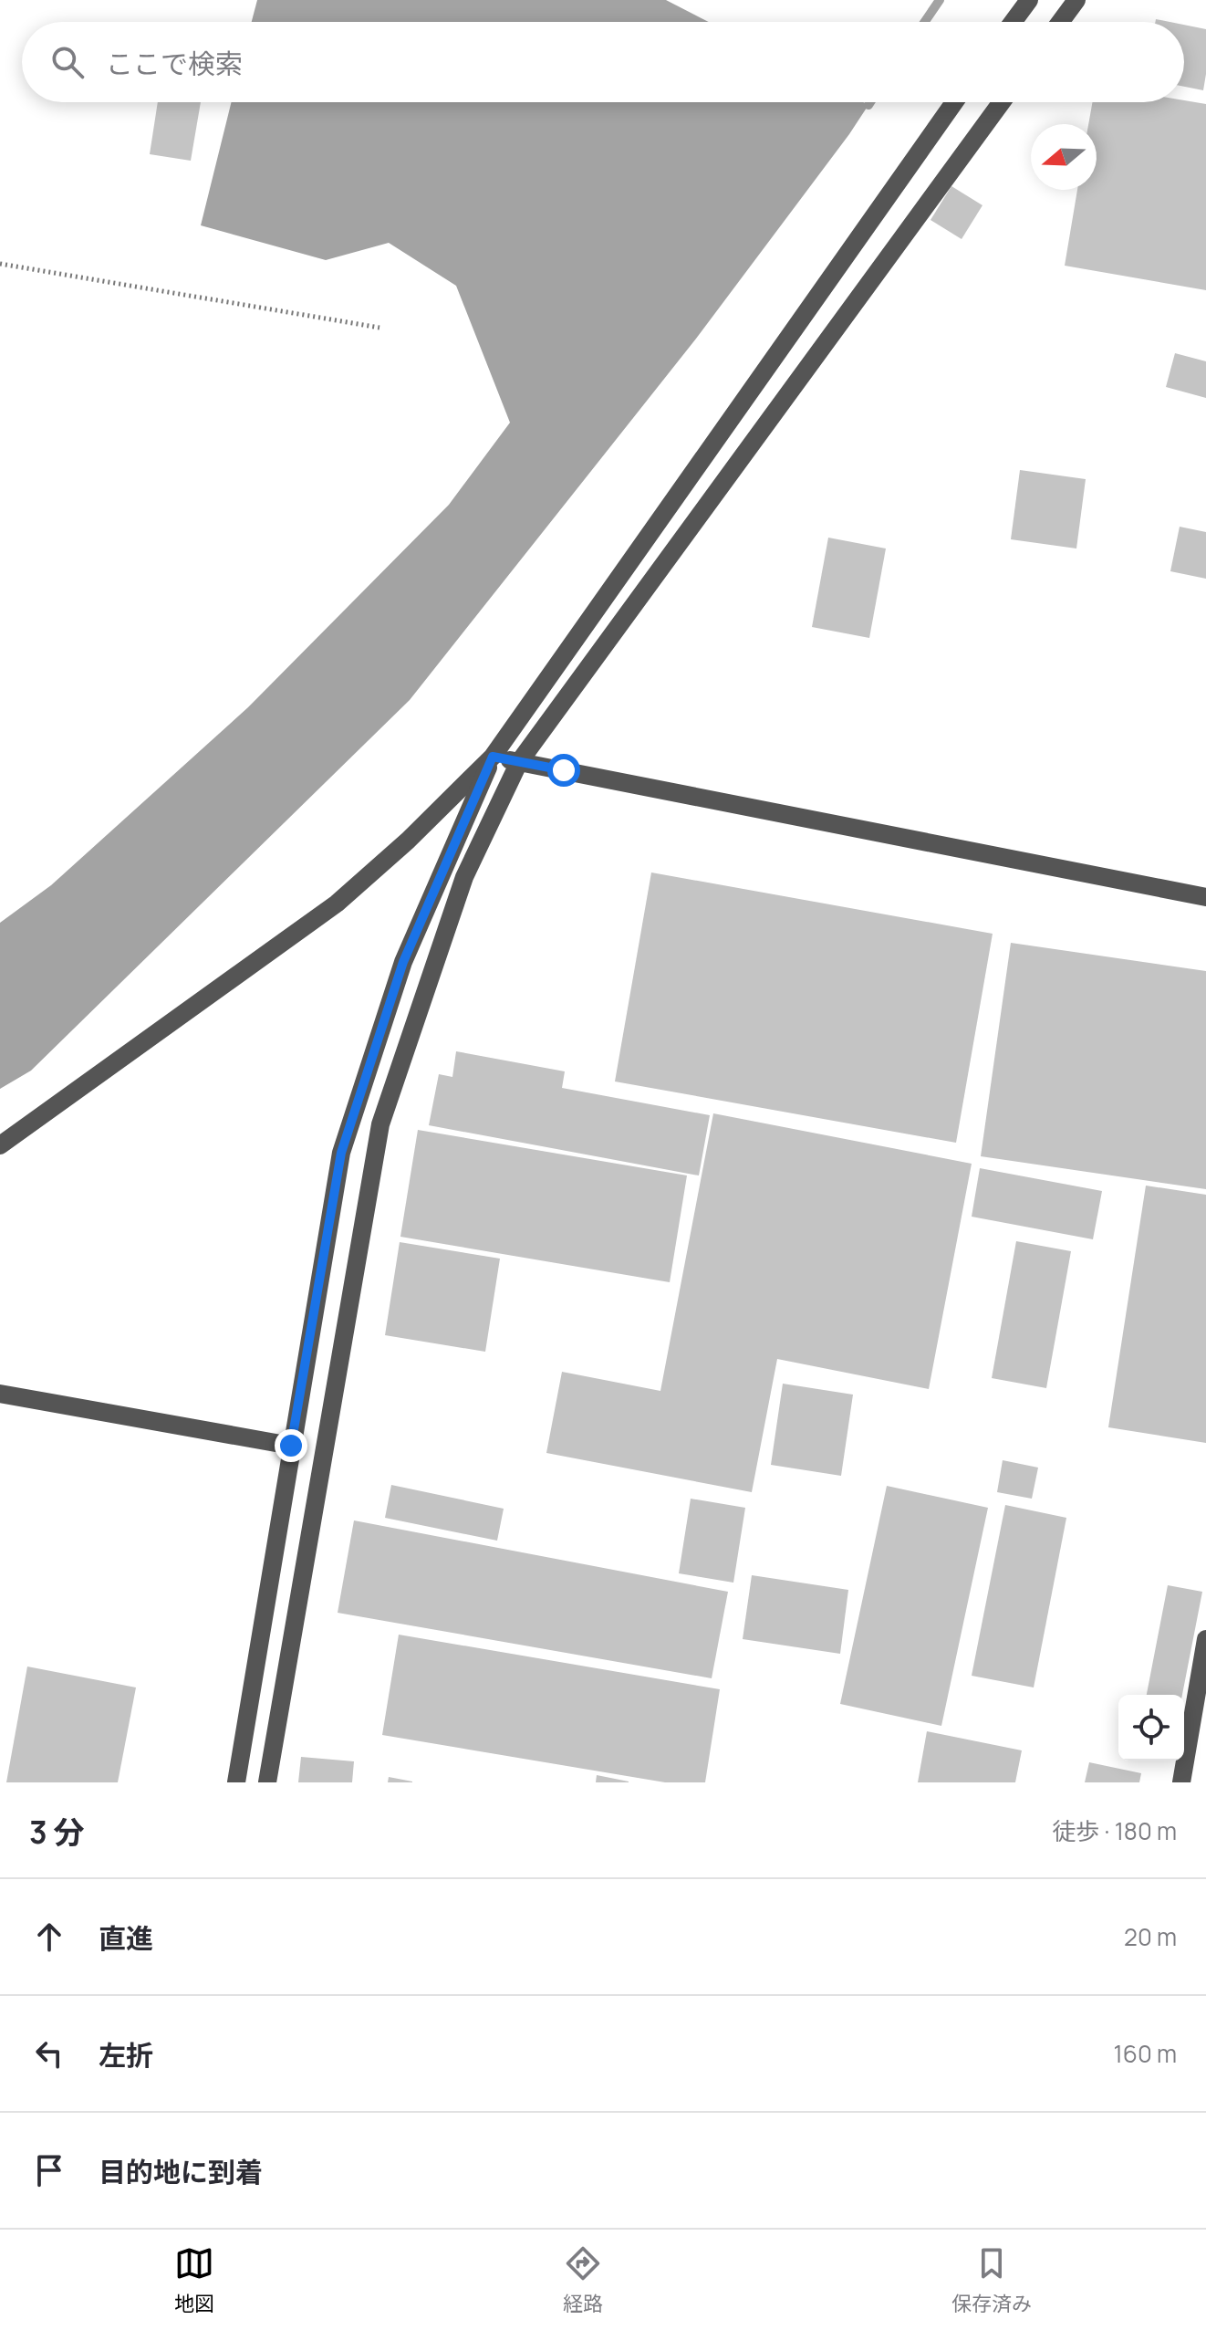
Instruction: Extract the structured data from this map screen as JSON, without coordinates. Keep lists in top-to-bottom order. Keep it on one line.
{"north":"left","page":{"search":"ここで検索","heading":["3 分","徒歩 · 180 m"],"list":[["直進","20 m"],["左折","160 m"],"目的地に到着"],"nav":["地図","経路","保存済み"]}}
